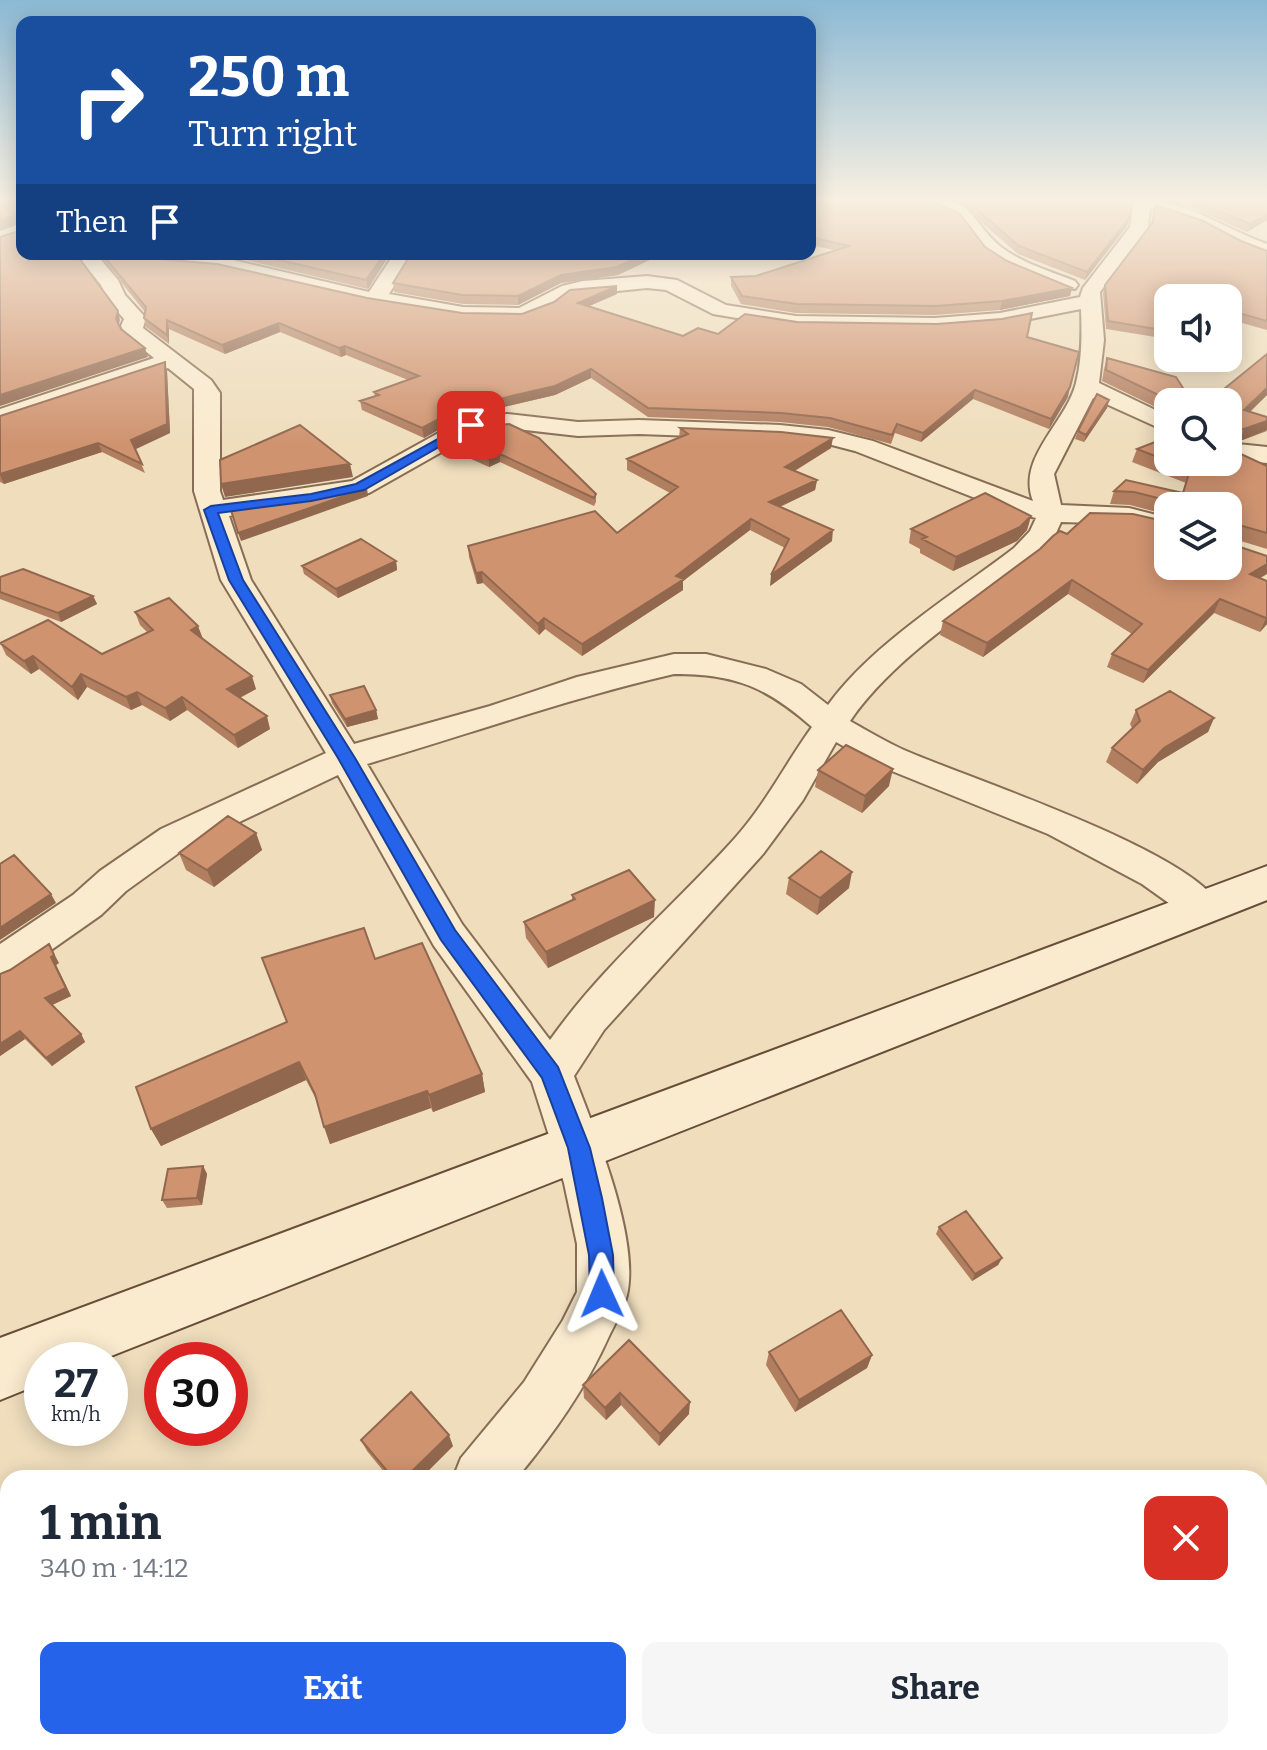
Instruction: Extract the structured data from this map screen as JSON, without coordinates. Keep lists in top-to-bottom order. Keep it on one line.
{"page":{"turn":["250 m","Turn right"],"then":"Then","speed":"27 km/h","limit":"30","heading":["1 min","340 m · 14:12"],"buttons":["Exit","Share"]}}
